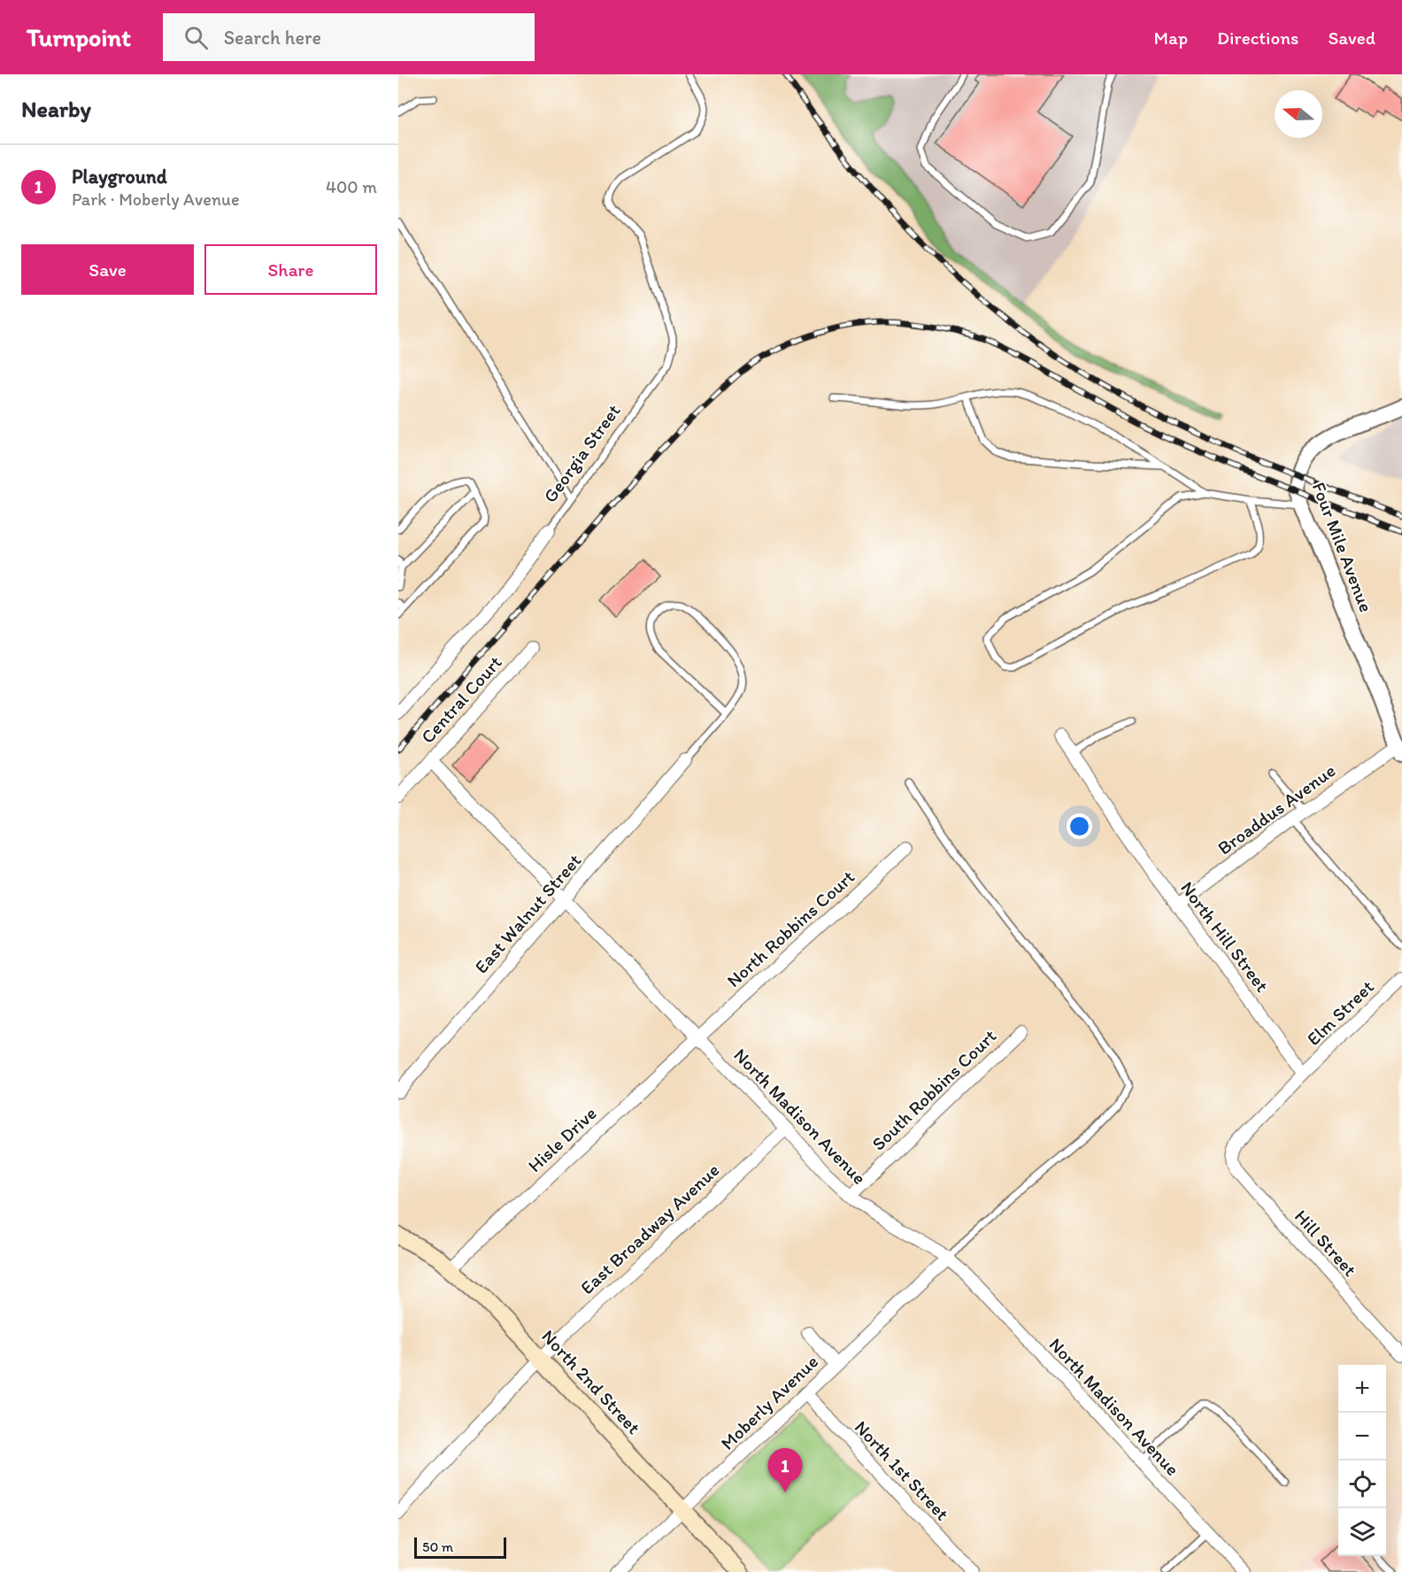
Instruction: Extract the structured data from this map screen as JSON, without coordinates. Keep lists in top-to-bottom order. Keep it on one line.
{"streets":{"main road":["North 2nd Street"],"street":["Georgia Street","Four Mile Avenue","Central Court","Broaddus Avenue","East Walnut Street","North Robbins Court","North Hill Street","Elm Street","South Robbins Court","North Madison Avenue","Hisle Drive","East Broadway Avenue","Hill Street","Moberly Avenue","North 1st Street"]},"crossings":[["Four Mile Avenue","Broaddus Avenue"],["Central Court","North Madison Avenue"],["Broaddus Avenue","North Hill Street"],["East Walnut Street","North Madison Avenue"],["North Robbins Court","North Madison Avenue"],["North Robbins Court","Hisle Drive"],["North Hill Street","Elm Street"],["North Hill Street","Hill Street"],["Elm Street","Hill Street"],["South Robbins Court","North Madison Avenue"],["North Madison Avenue","Hisle Drive"],["North Madison Avenue","East Broadway Avenue"],["North Madison Avenue","Moberly Avenue"],["Hisle Drive","North 2nd Street"],["East Broadway Avenue","North 2nd Street"],["North 2nd Street","Moberly Avenue"],["Moberly Avenue","North 1st Street"]],"scale_bar":"50 m","north":"left","page":{"header":"Turnpoint","search":"Search here","nav":["Map","Directions","Saved"],"heading":"Nearby","list":[{"mark":"1","name":"Playground","note":"Park · Moberly Avenue","value":"400 m"}],"buttons":["Save","Share"],"map_buttons":["+","−"],"pins":"1","scale":"50 m"}}
